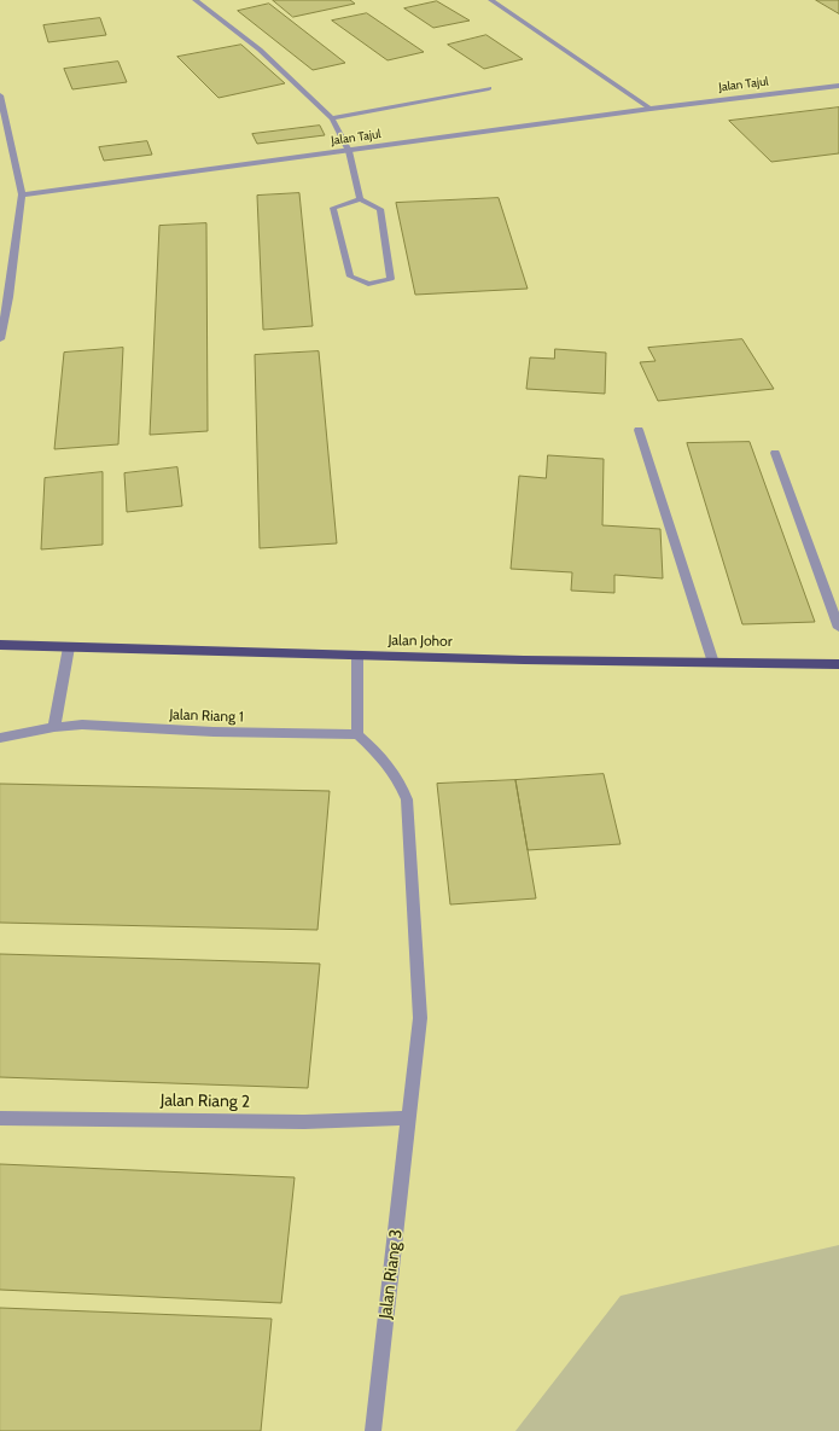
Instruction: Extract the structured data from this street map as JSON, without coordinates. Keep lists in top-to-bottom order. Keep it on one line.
{"streets":{"highway":["Jalan Johor"],"street":["Jalan Tajul","Jalan Riang 1","Jalan Riang 2","Jalan Riang 3"]},"crossings":[["Jalan Riang 1","Jalan Riang 3"],["Jalan Riang 2","Jalan Riang 3"]]}
